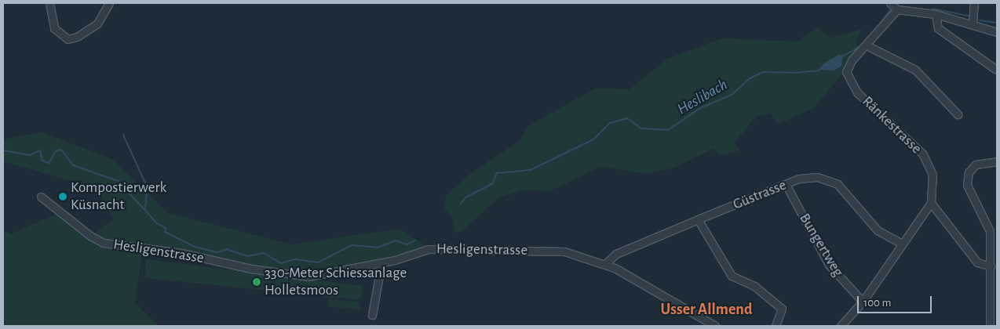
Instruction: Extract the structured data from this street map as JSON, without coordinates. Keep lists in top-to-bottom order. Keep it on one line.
{"streets":{"street":["Ränkestrasse","Güstrasse","Bungertweg","Hesligenstrasse"]},"crossings":[["Güstrasse","Bungertweg"],["Güstrasse","Hesligenstrasse"]],"districts":["Usser Allmend"],"water":["Heslibach"],"places":["Kompostierwerk Küsnacht","330-Meter Schiessanlage Holletsmoos"],"scale_bar":"100 m"}
